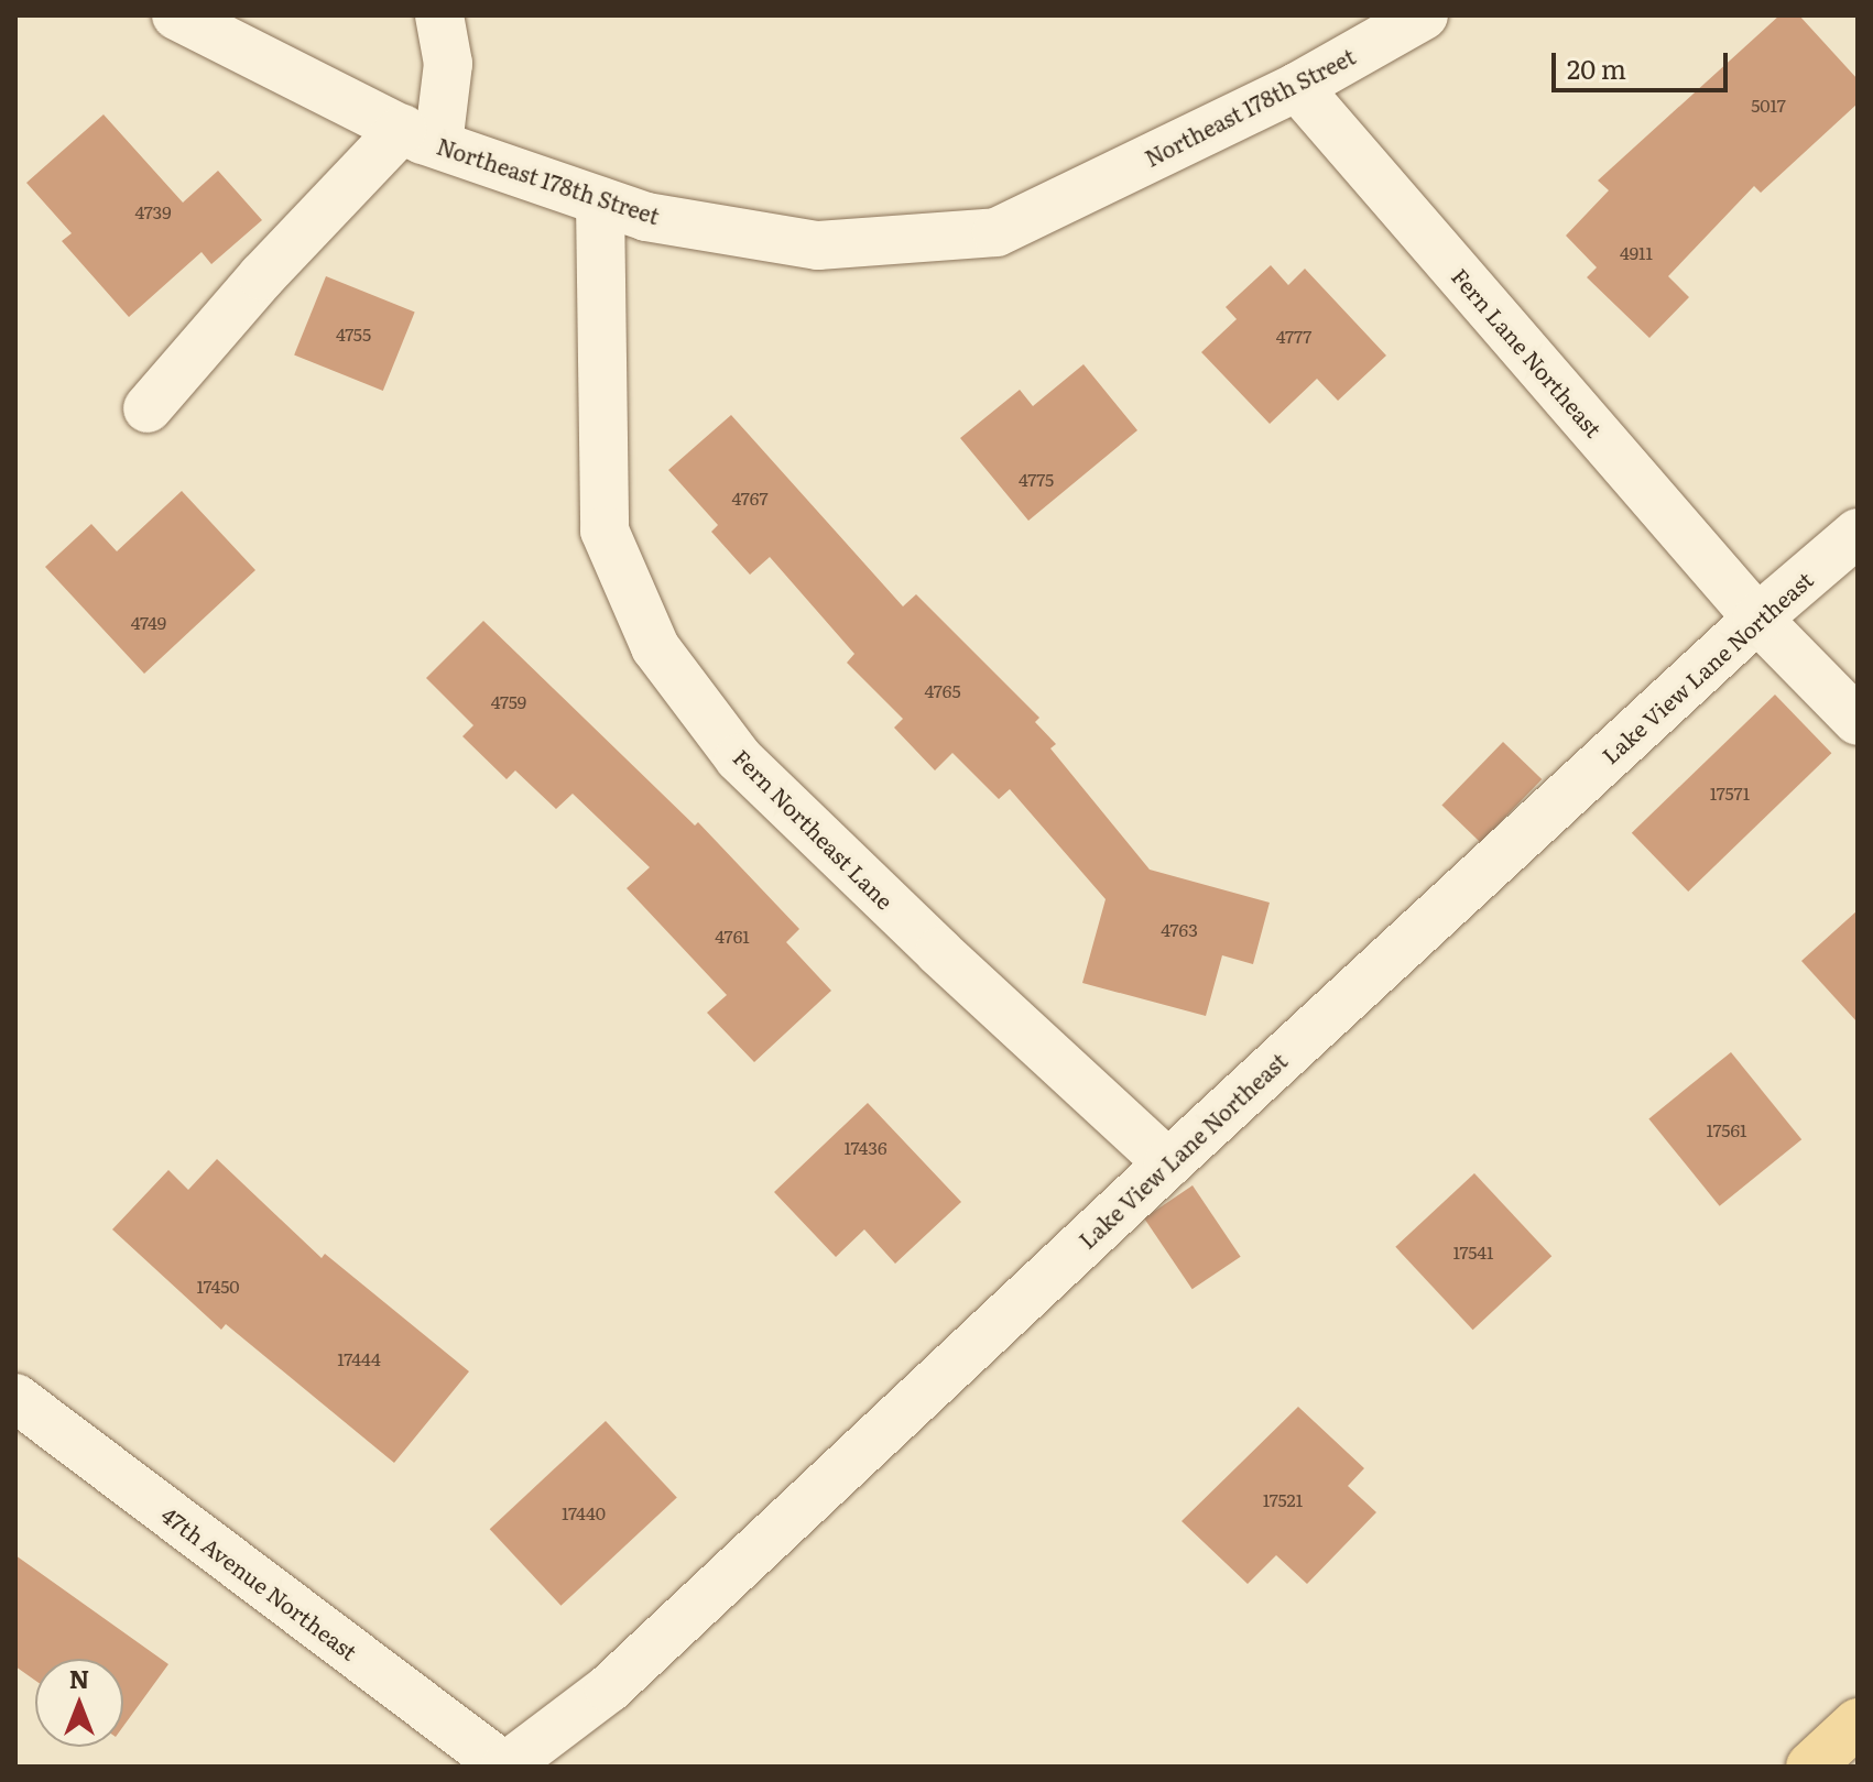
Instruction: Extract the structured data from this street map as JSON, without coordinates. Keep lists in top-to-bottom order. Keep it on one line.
{"streets":{"street":["Northeast 178th Street","Fern Lane Northeast","Lake View Lane Northeast","Fern Northeast Lane","47th Avenue Northeast"]},"crossings":[["Northeast 178th Street","Fern Lane Northeast"],["Northeast 178th Street","Fern Northeast Lane"],["Fern Lane Northeast","Lake View Lane Northeast"],["Lake View Lane Northeast","Fern Northeast Lane"],["Lake View Lane Northeast","47th Avenue Northeast"]],"house_numbers":["5017","4739","4911","4755","4777","4775","4767","4749","4765","4759","17571","4763","4761","17561","17436","17541","17450","17444","17521","17440"],"scale_bar":"20 m","north":"top"}
